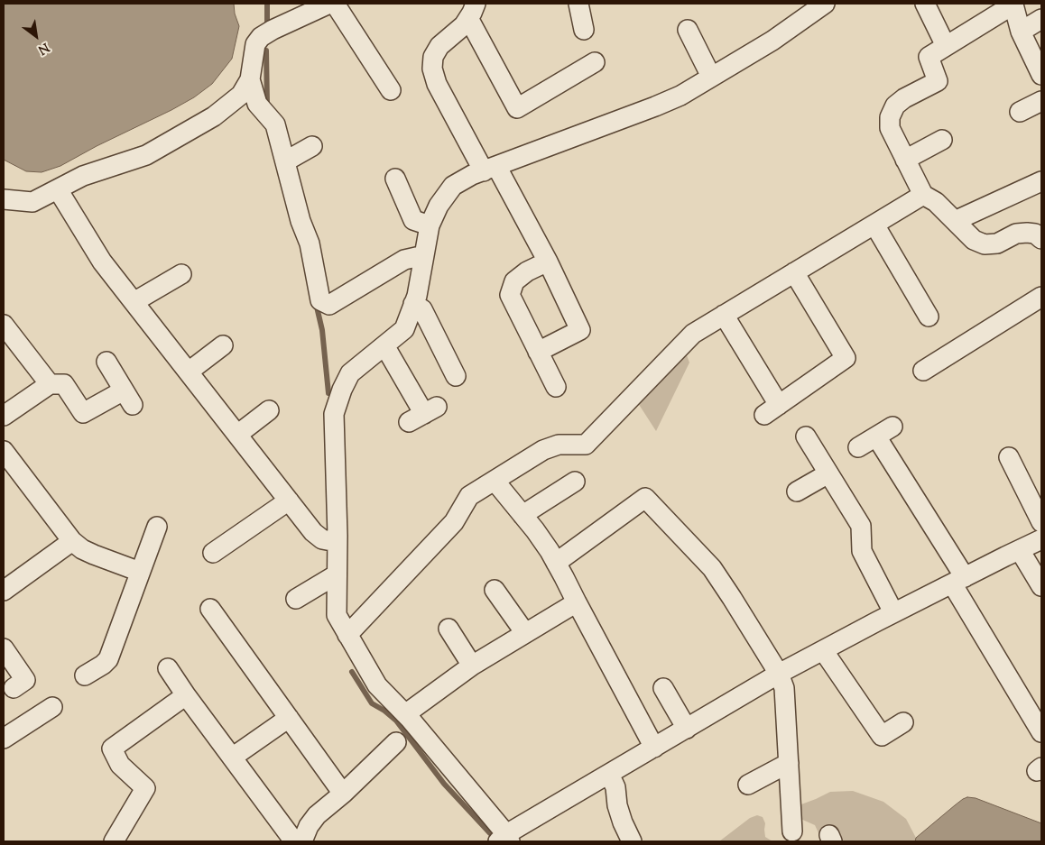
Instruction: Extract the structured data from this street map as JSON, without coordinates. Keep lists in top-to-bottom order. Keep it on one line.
{"north":"bottom right"}
